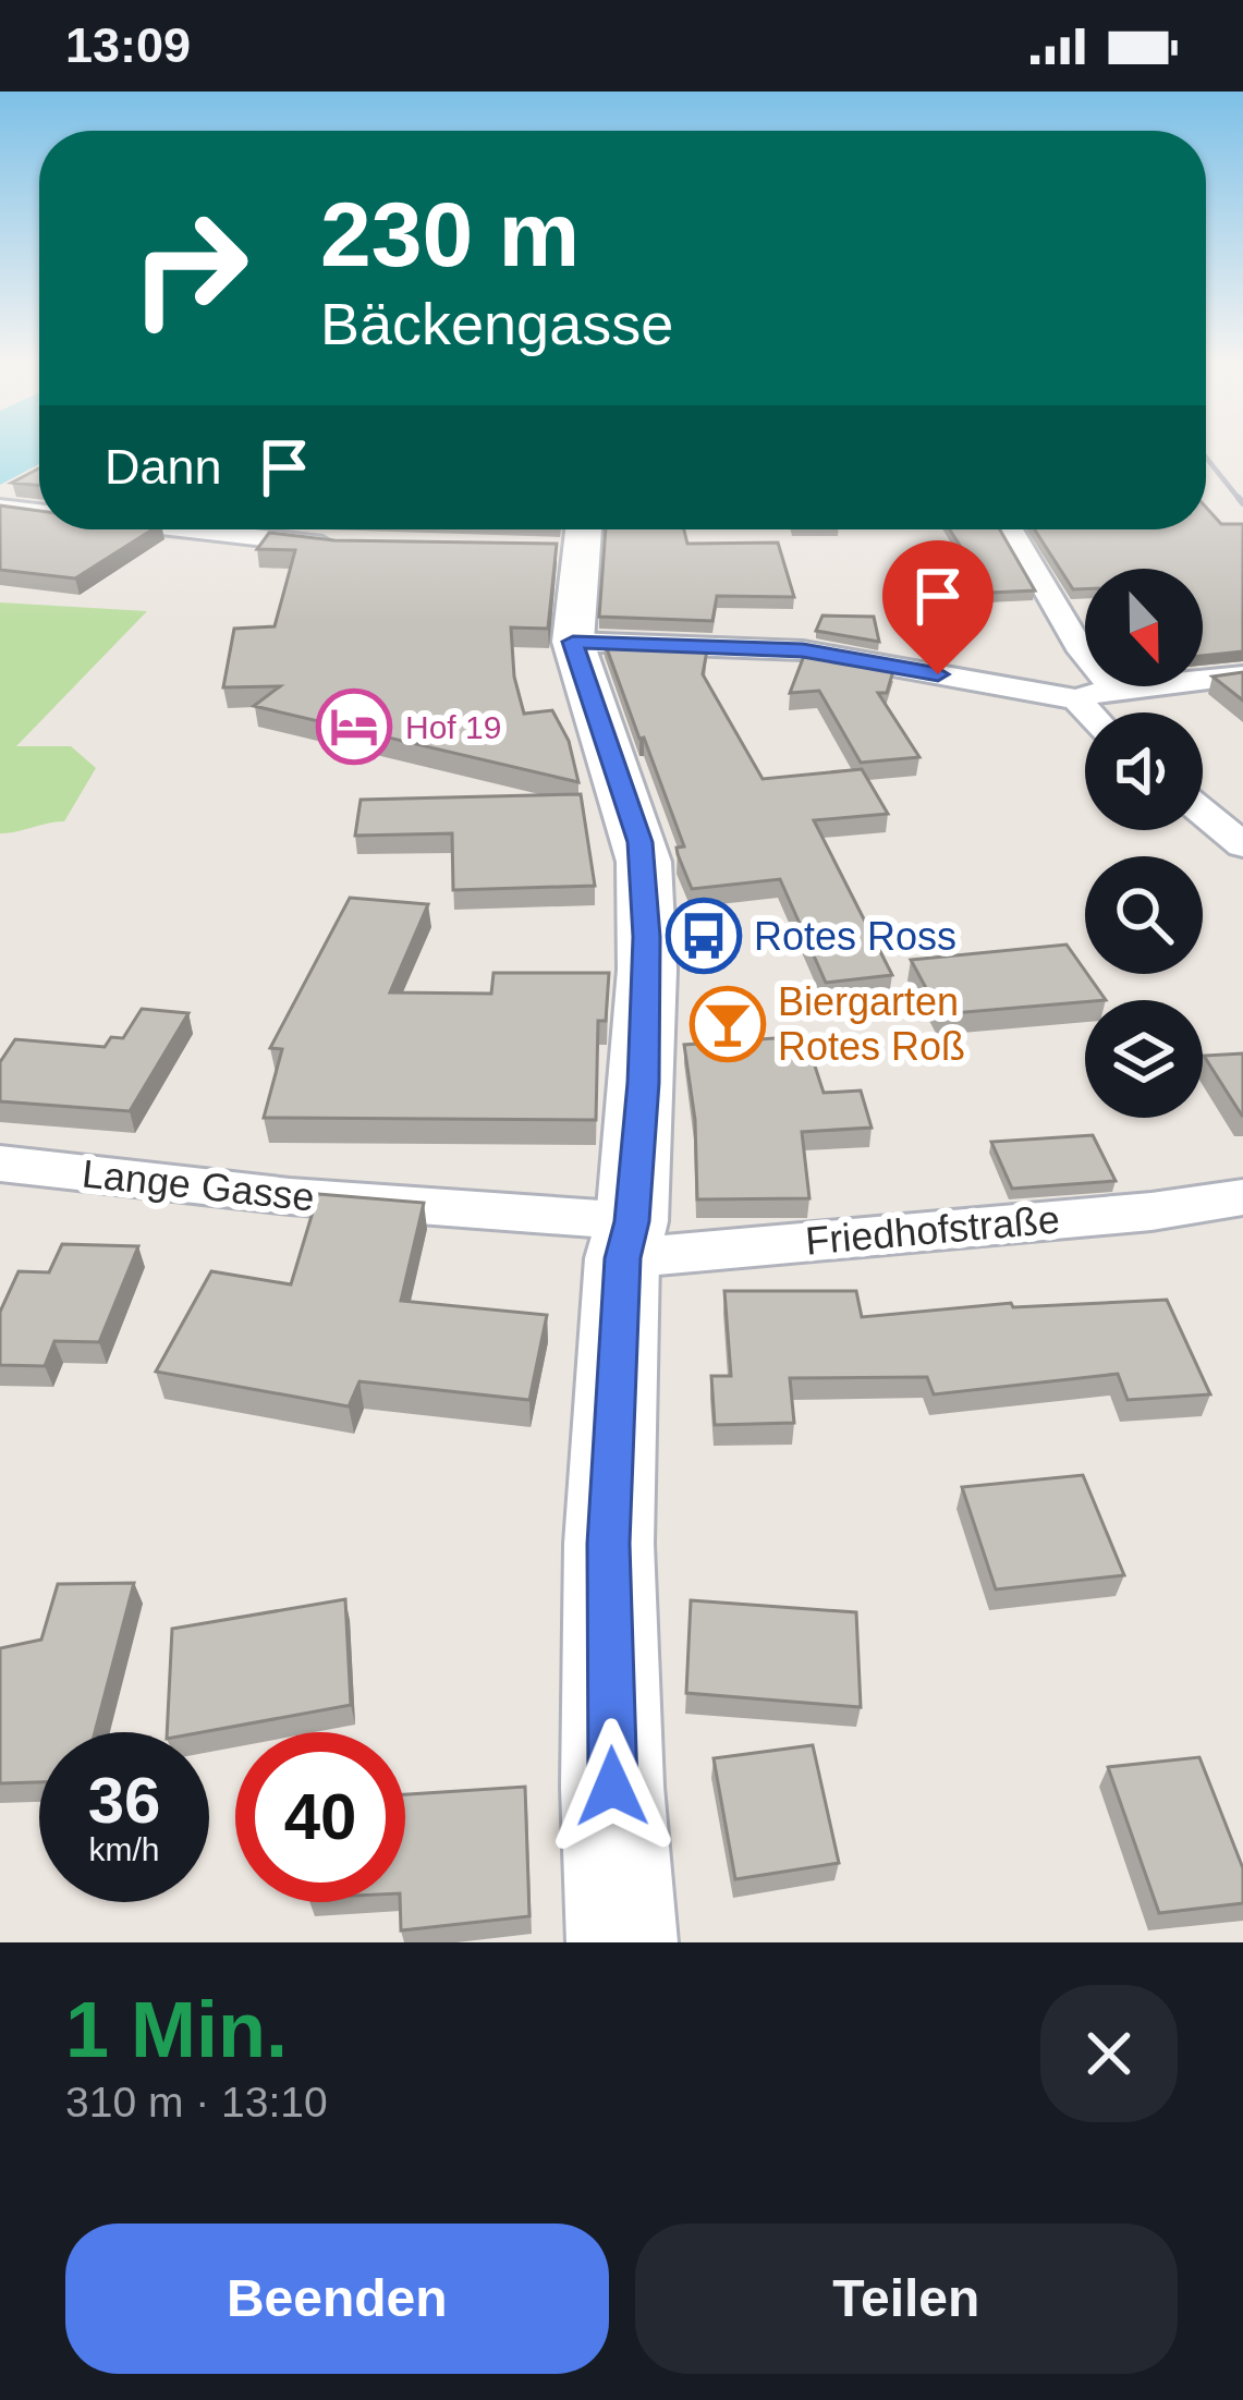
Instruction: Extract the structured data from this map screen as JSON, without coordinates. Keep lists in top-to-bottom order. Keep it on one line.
{"streets":{"street":["Lange Gasse","Friedhofstraße"]},"crossings":[["Lange Gasse","Friedhofstraße"]],"places":{"hotel":["Hof 19"],"bus stop":["Rotes Ross"],"bar":["Biergarten Rotes Roß"]},"north":"bottom","page":{"status":"13:09","turn":["230 m","Bäckengasse"],"then":"Dann","speed":"36 km/h","limit":"40","heading":["1 Min.","310 m · 13:10"],"buttons":["Beenden","Teilen"]}}
